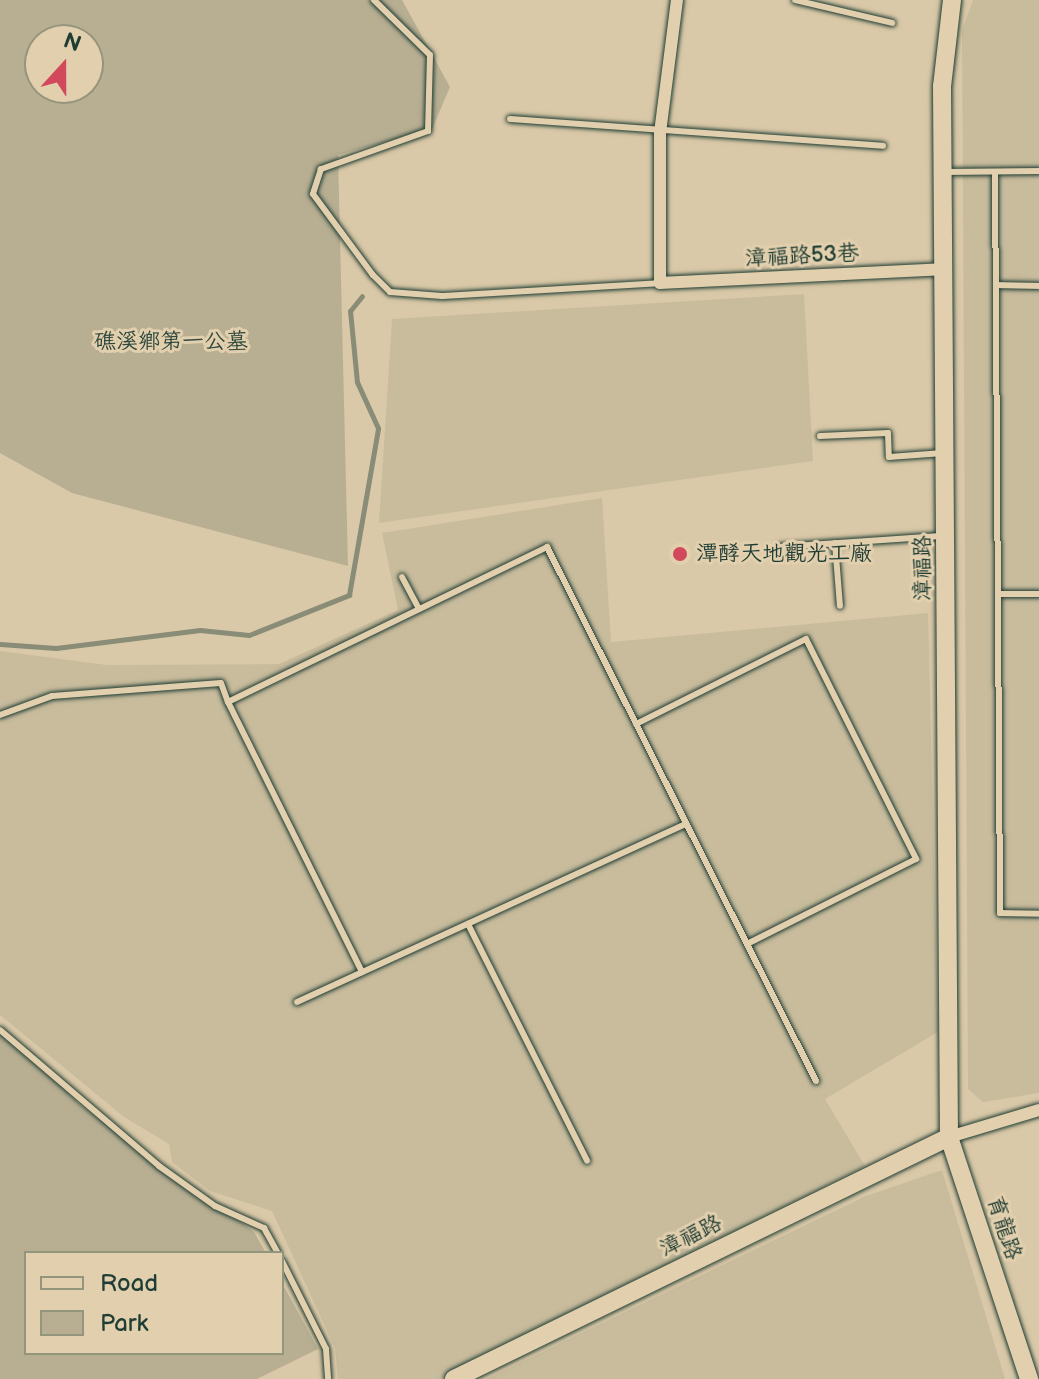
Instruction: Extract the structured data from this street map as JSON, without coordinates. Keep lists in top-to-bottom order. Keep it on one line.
{"streets":{"street":["漳福路53巷","漳福路","育龍路"]},"crossings":[["漳福路53巷","漳福路"],["漳福路","育龍路"]],"parks":["礁溪鄉第一公墓"],"places":["潭酵天地觀光工廠"],"legend":["Road","Park"],"north":"top"}
